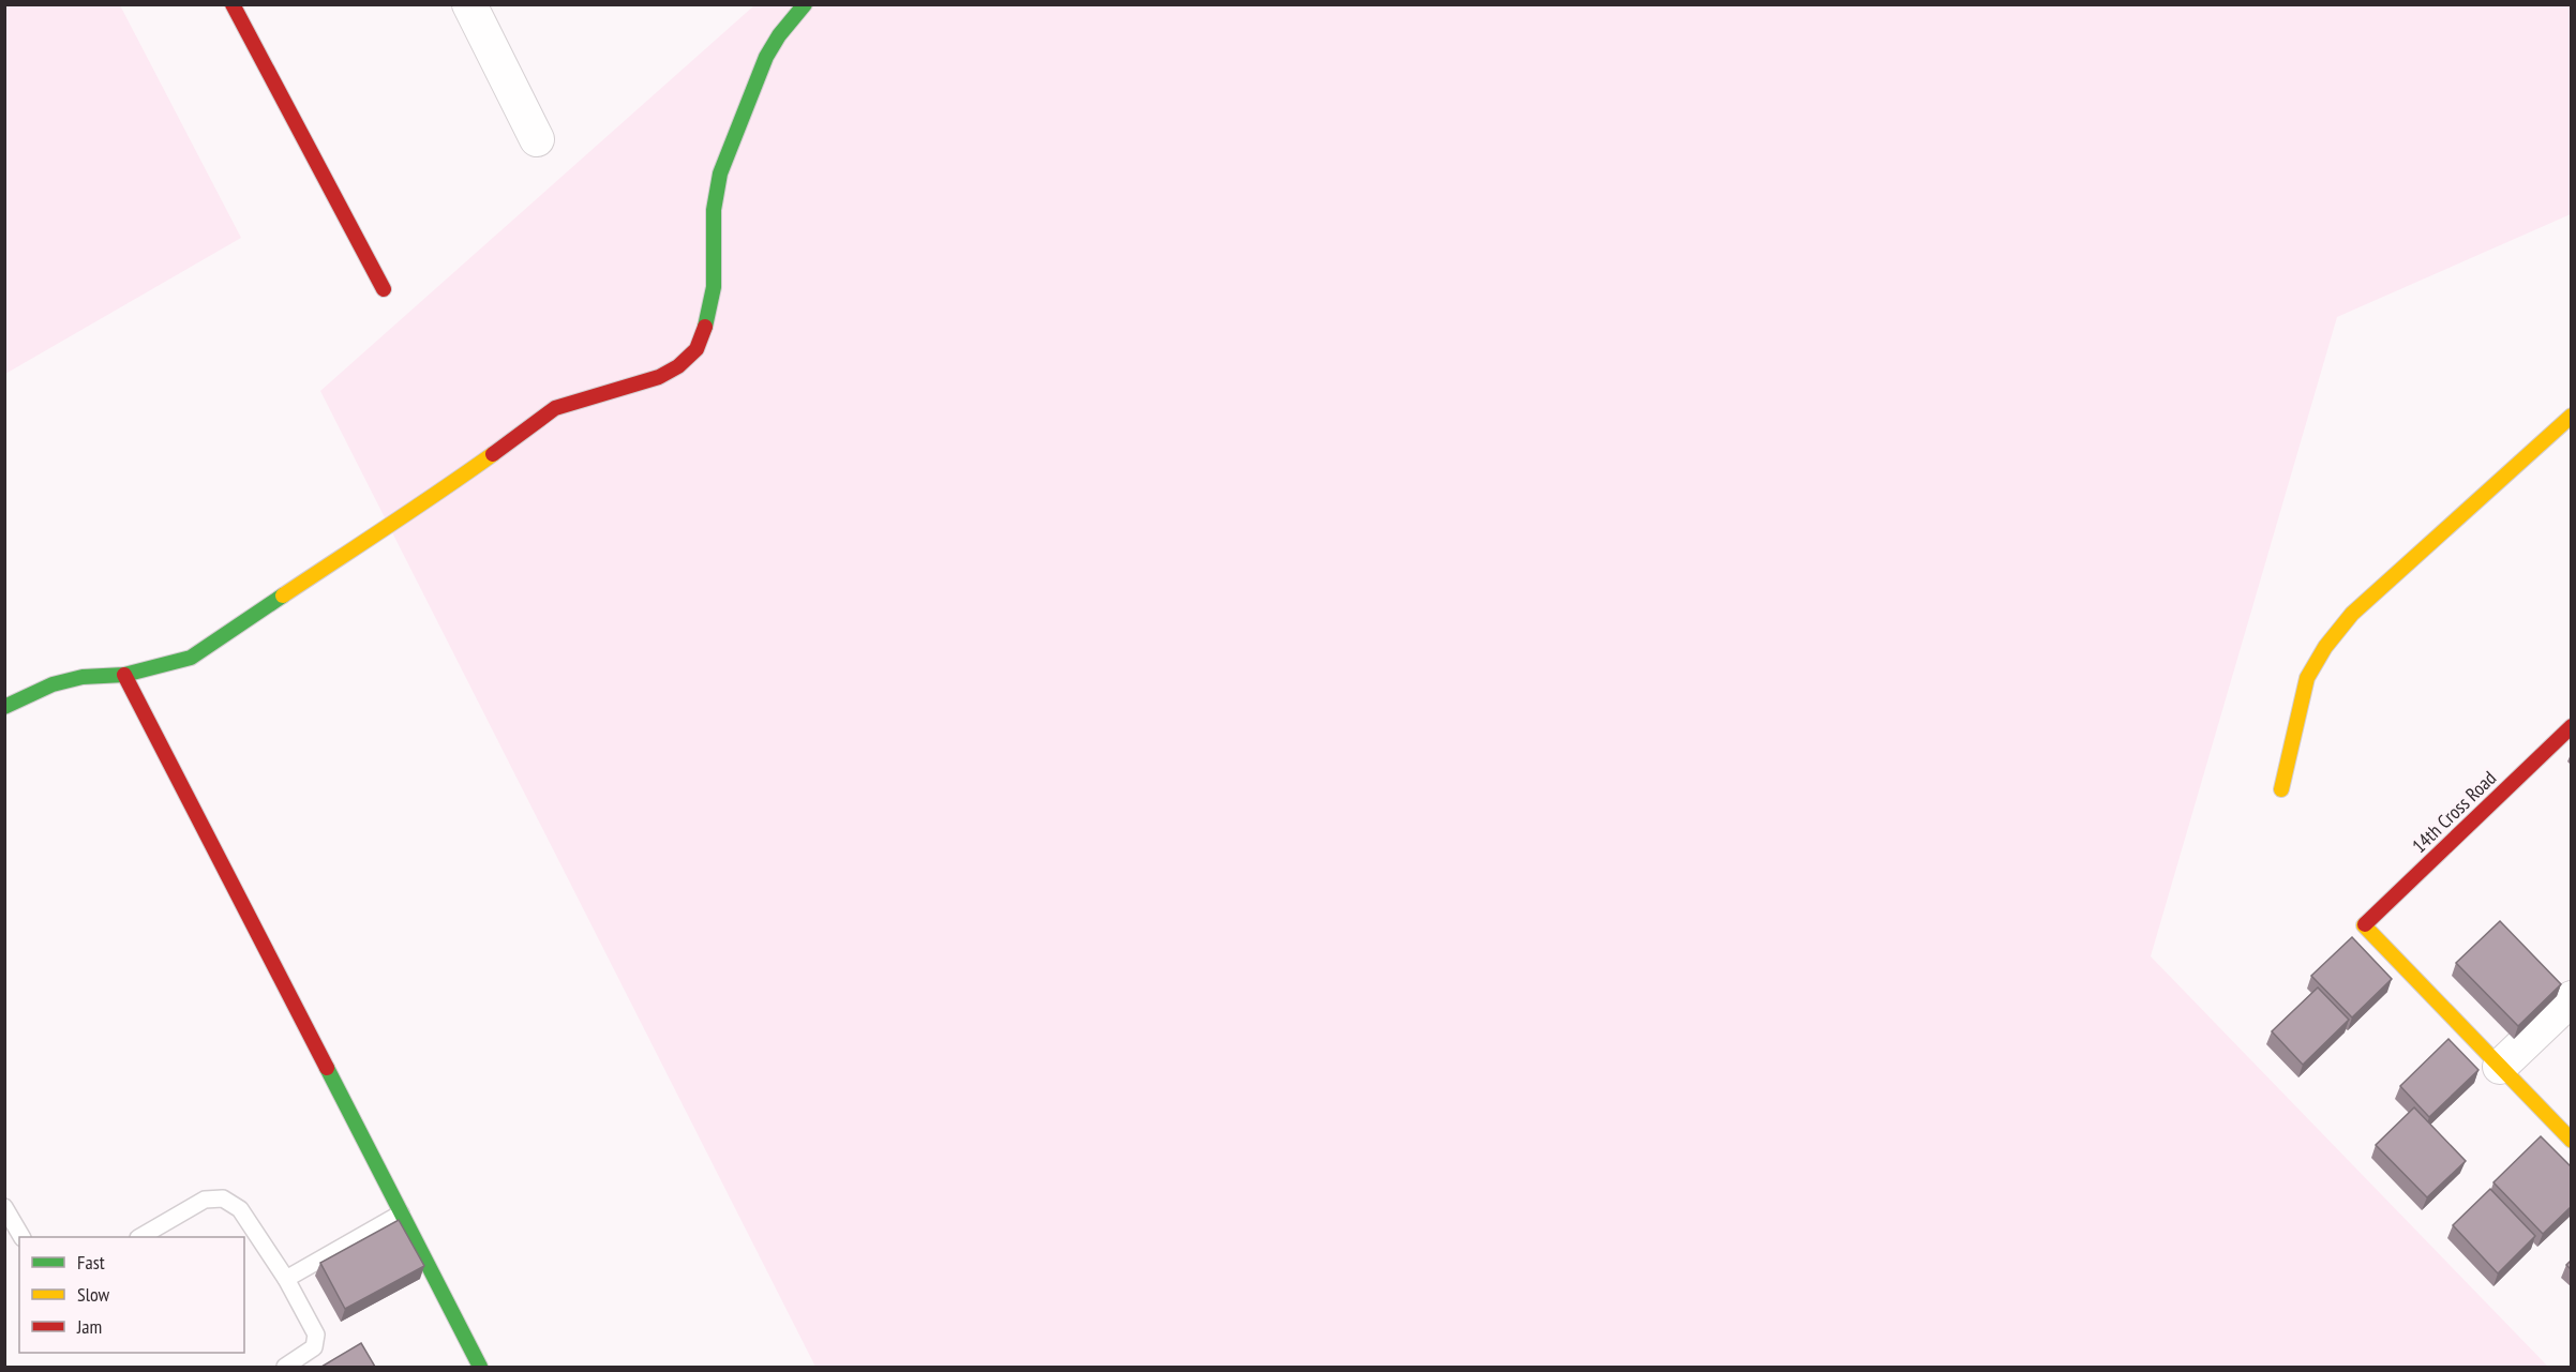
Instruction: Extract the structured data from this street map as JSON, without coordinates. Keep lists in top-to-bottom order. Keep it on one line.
{"streets":{"street":["14th Cross Road"]},"legend":["Fast","Slow","Jam"]}
